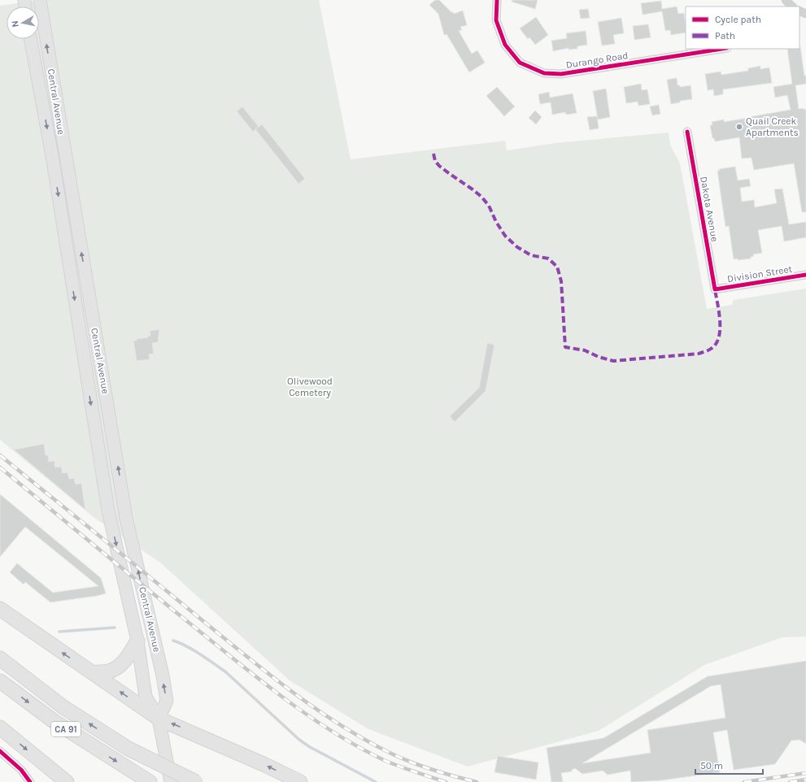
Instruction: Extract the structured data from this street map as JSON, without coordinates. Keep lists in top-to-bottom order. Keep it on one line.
{"streets":{"highway":["CA 91"],"main road":["Central Avenue"],"street":["Durango Road","Dakota Avenue","Division Street"]},"crossings":[["Dakota Avenue","Division Street"]],"parks":["Olivewood Cemetery"],"places":["Quail Creek Apartments"],"legend":["Cycle path","Path"],"scale_bar":"50 m","north":"left"}
